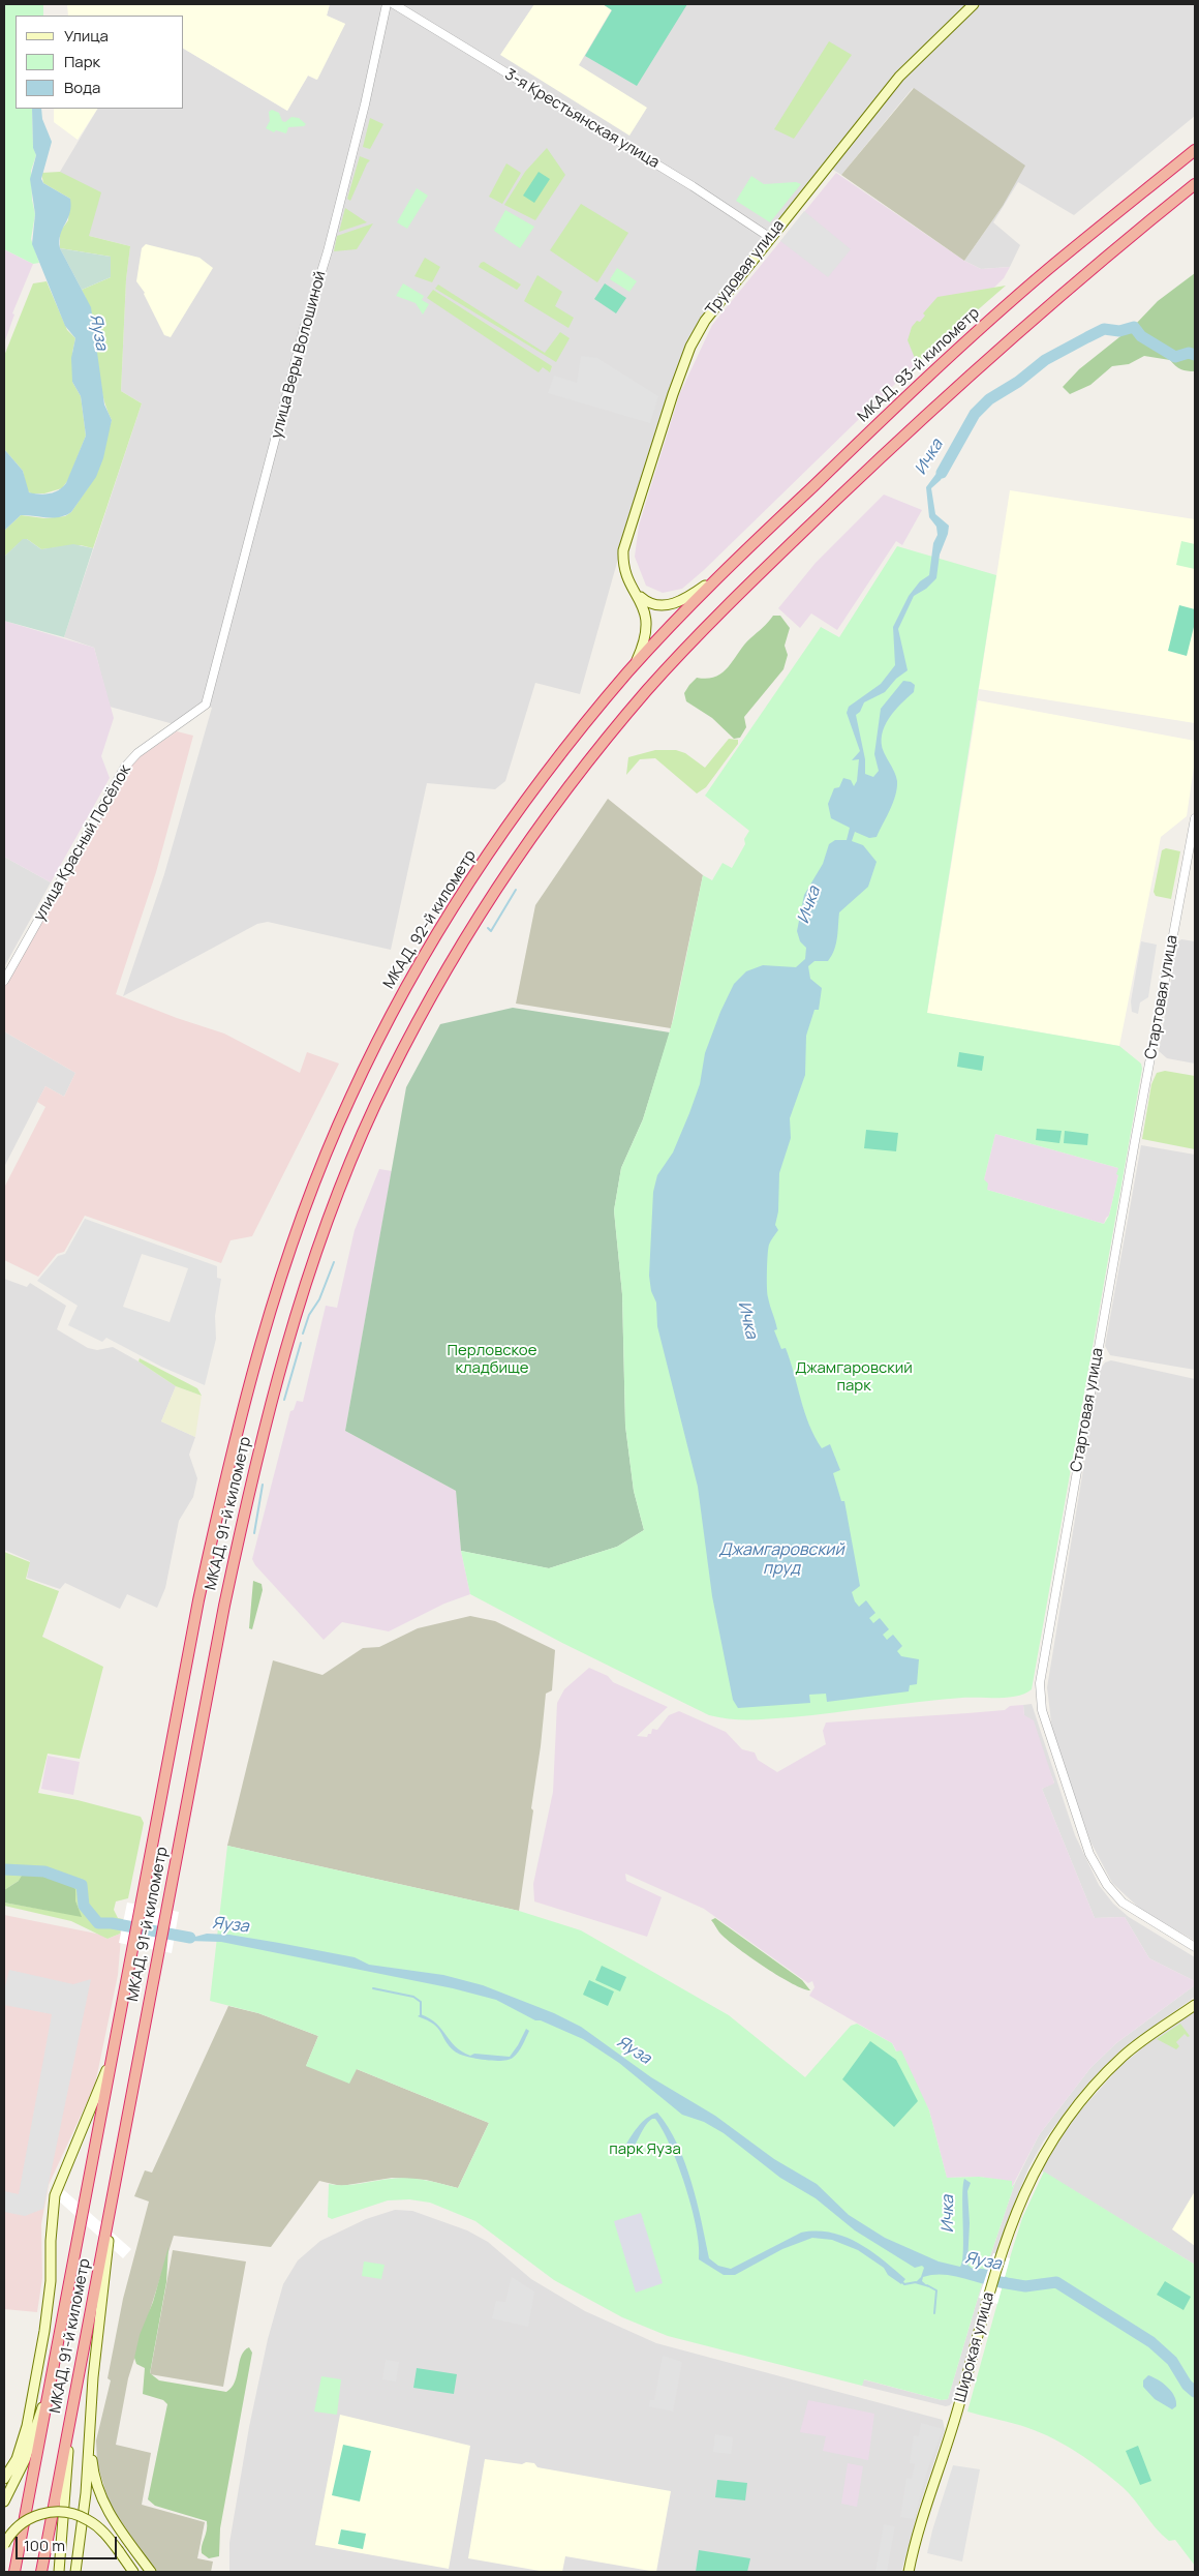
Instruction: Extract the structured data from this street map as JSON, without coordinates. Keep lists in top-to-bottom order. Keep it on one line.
{"streets":{"highway":["МКАД, 93-й километр","МКАД, 92-й километр","МКАД, 91-й километр"],"main road":["Трудовая улица","Широкая улица"],"street":["3-я Крестьянская улица","улица Веры Волошиной","улица Красный Посёлок","Стартовая улица"]},"crossings":[["3-я Крестьянская улица","Трудовая улица"],["Трудовая улица","МКАД, 92-й километр"],["улица Веры Волошиной","улица Красный Посёлок"],["МКАД, 93-й километр","МКАД, 92-й километр"],["МКАД, 92-й километр","МКАД, 91-й километр"]],"water":["Яуза","Ичка","Джамгаровский пруд"],"parks":["Перловское кладбище","Джамгаровский парк","парк Яуза"],"legend":["Улица","Парк","Вода"],"scale_bar":"100 m"}
